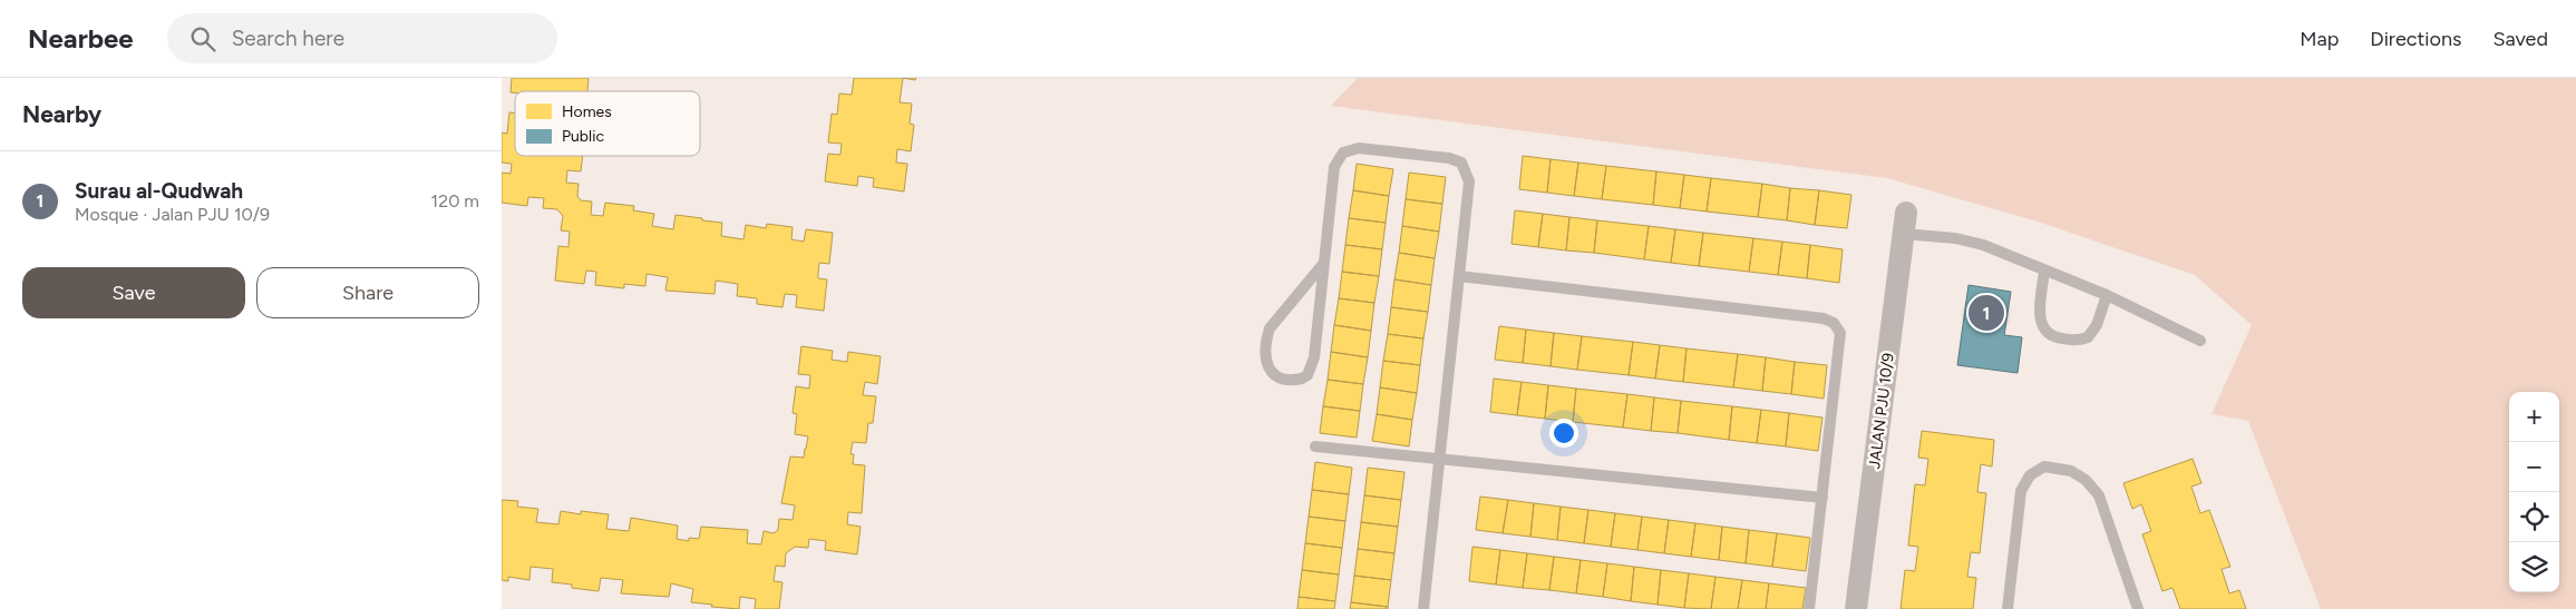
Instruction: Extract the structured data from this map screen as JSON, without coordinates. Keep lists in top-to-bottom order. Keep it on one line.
{"streets":{"street":["JALAN PJU 10/9"]},"legend":["Homes","Public"],"page":{"header":"Nearbee","search":"Search here","nav":["Map","Directions","Saved"],"heading":"Nearby","list":[{"mark":"1","name":"Surau al-Qudwah","note":"Mosque · Jalan PJU 10/9","value":"120 m"}],"buttons":["Save","Share"],"pins":"1","map_buttons":["+","−"]}}
